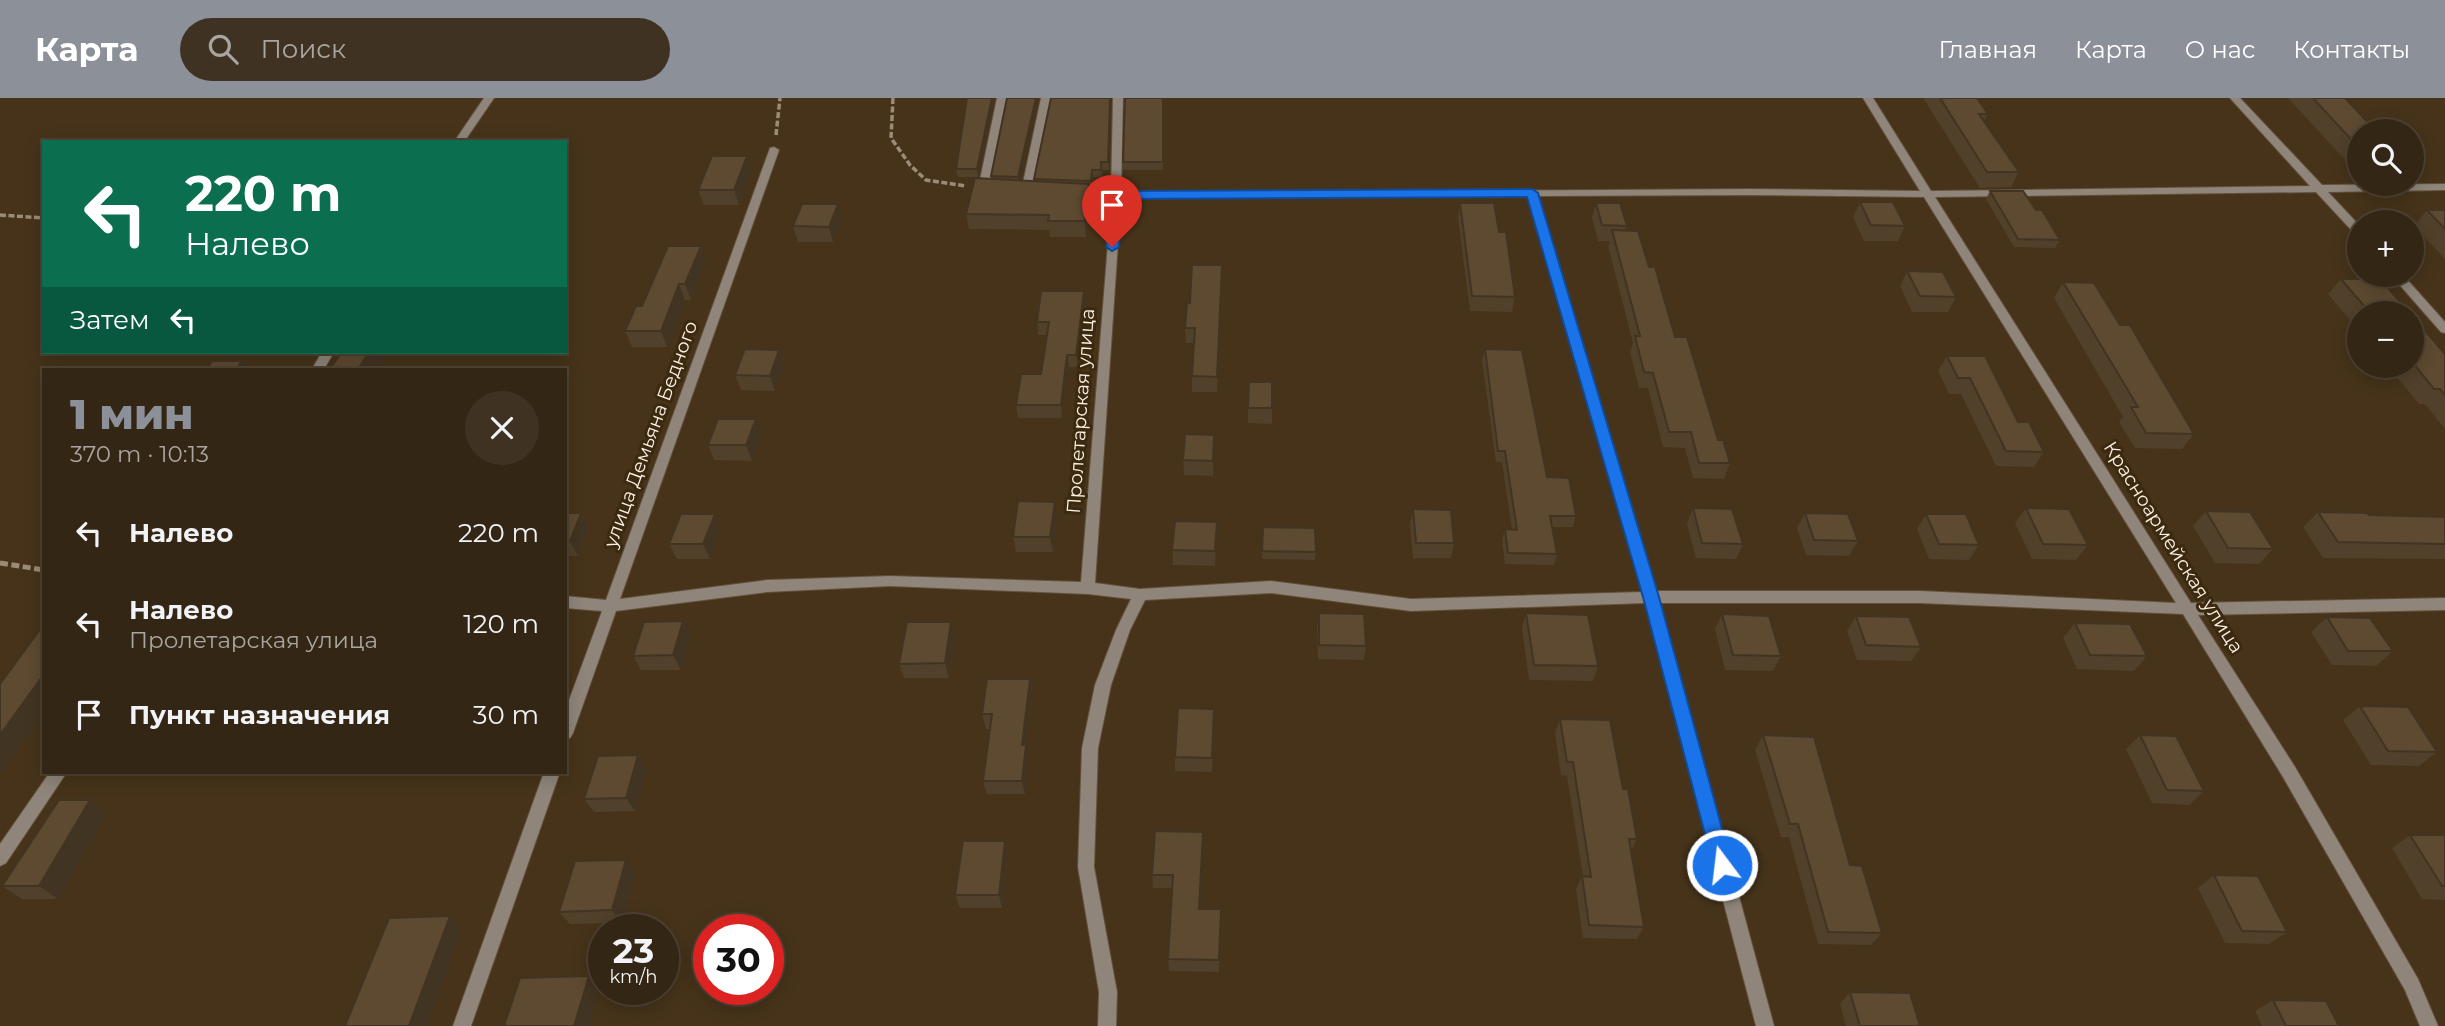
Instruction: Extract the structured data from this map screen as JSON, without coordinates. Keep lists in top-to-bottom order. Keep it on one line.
{"streets":{"street":["Пролетарская улица","улица Демьяна Бедного","Красноармейская улица"]},"page":{"header":"Карта","search":"Поиск","nav":["Главная","Карта","О нас","Контакты"],"map_buttons":["+","−"],"turn":["220 m","Налево"],"then":"Затем","heading":["1 мин","370 m · 10:13"],"list":[{"name":"Налево","value":"220 m"},{"name":"Налево","note":"Пролетарская улица","value":"120 m"},{"name":"Пункт назначения","value":"30 m"}],"speed":"23 km/h","limit":"30"}}
